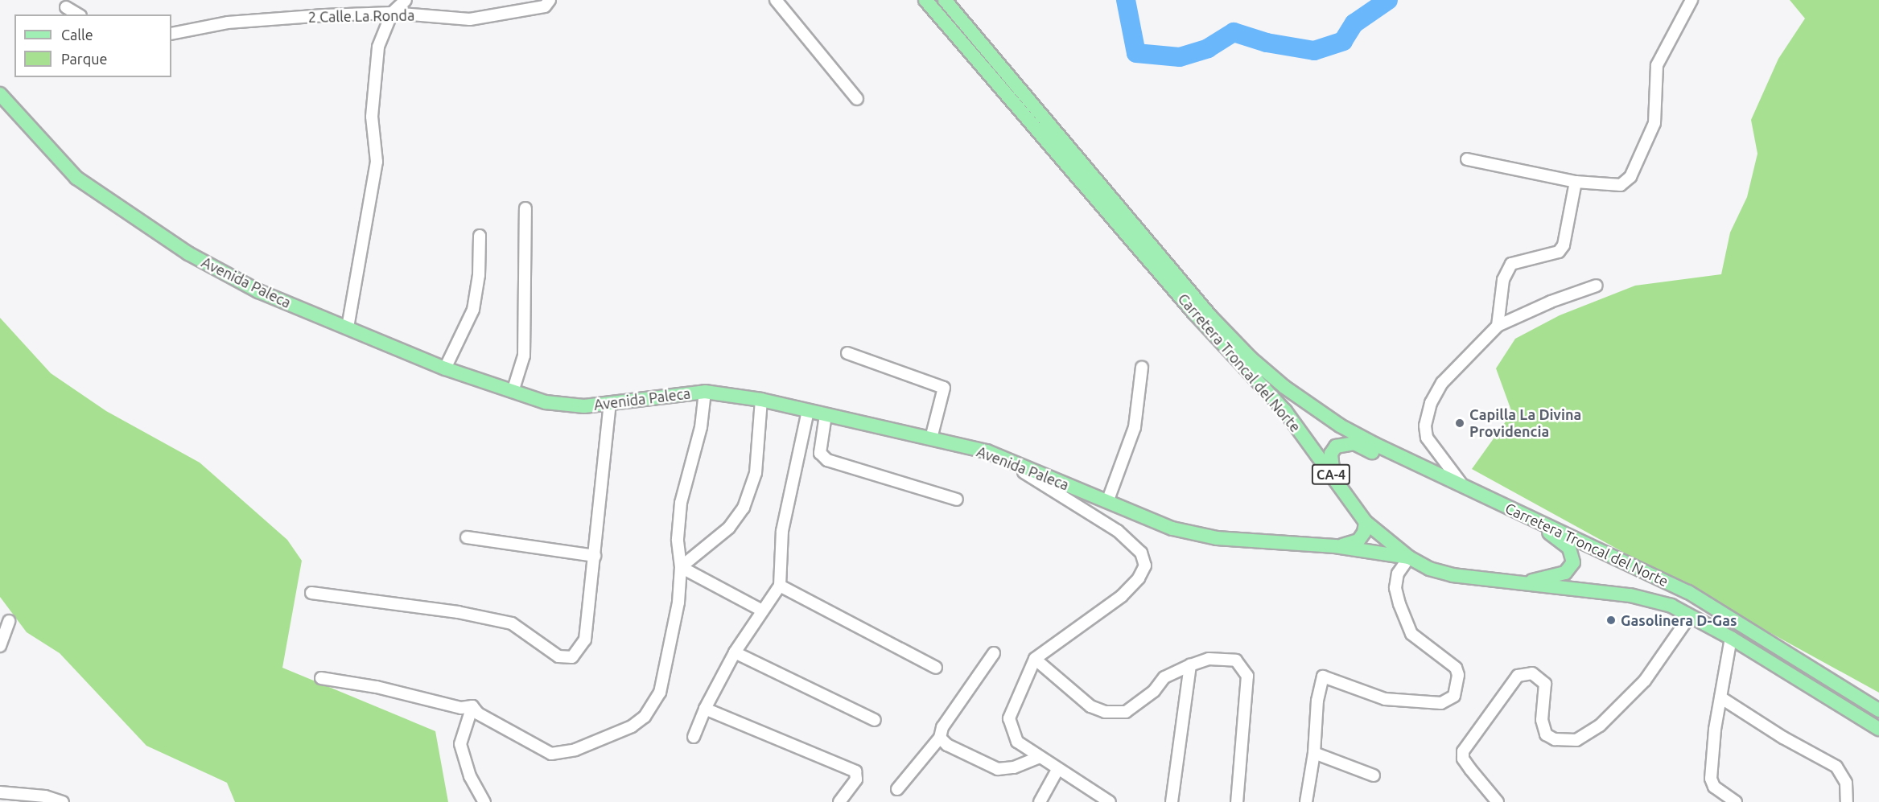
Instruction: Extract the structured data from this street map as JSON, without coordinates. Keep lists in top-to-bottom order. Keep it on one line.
{"streets":{"main road":["Avenida Paleca","Carretera Troncal del Norte","CA-4"],"street":["2 Calle La Ronda"]},"crossings":[["Avenida Paleca","Carretera Troncal del Norte"]],"places":["Capilla La Divina Providencia","Gasolinera D-Gas"],"legend":["Calle","Parque"]}
